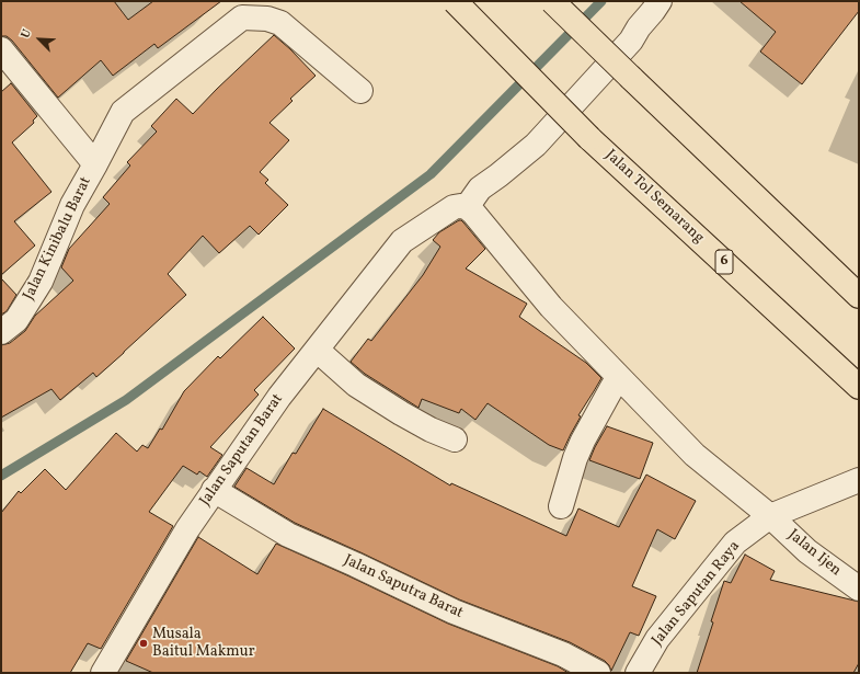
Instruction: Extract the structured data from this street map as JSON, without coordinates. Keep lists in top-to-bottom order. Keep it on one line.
{"streets":{"highway":["Jalan Tol Semarang","6"],"street":["Jalan Kinibalu Barat","Jalan Saputan Barat","Jalan Ijen","Jalan Saputra Barat","Jalan Saputan Raya"]},"crossings":[["Jalan Saputan Barat","Jalan Ijen"],["Jalan Saputan Barat","Jalan Saputra Barat"],["Jalan Ijen","Jalan Saputan Raya"]],"places":["Musala Baitul Makmur"],"north":"top left"}
